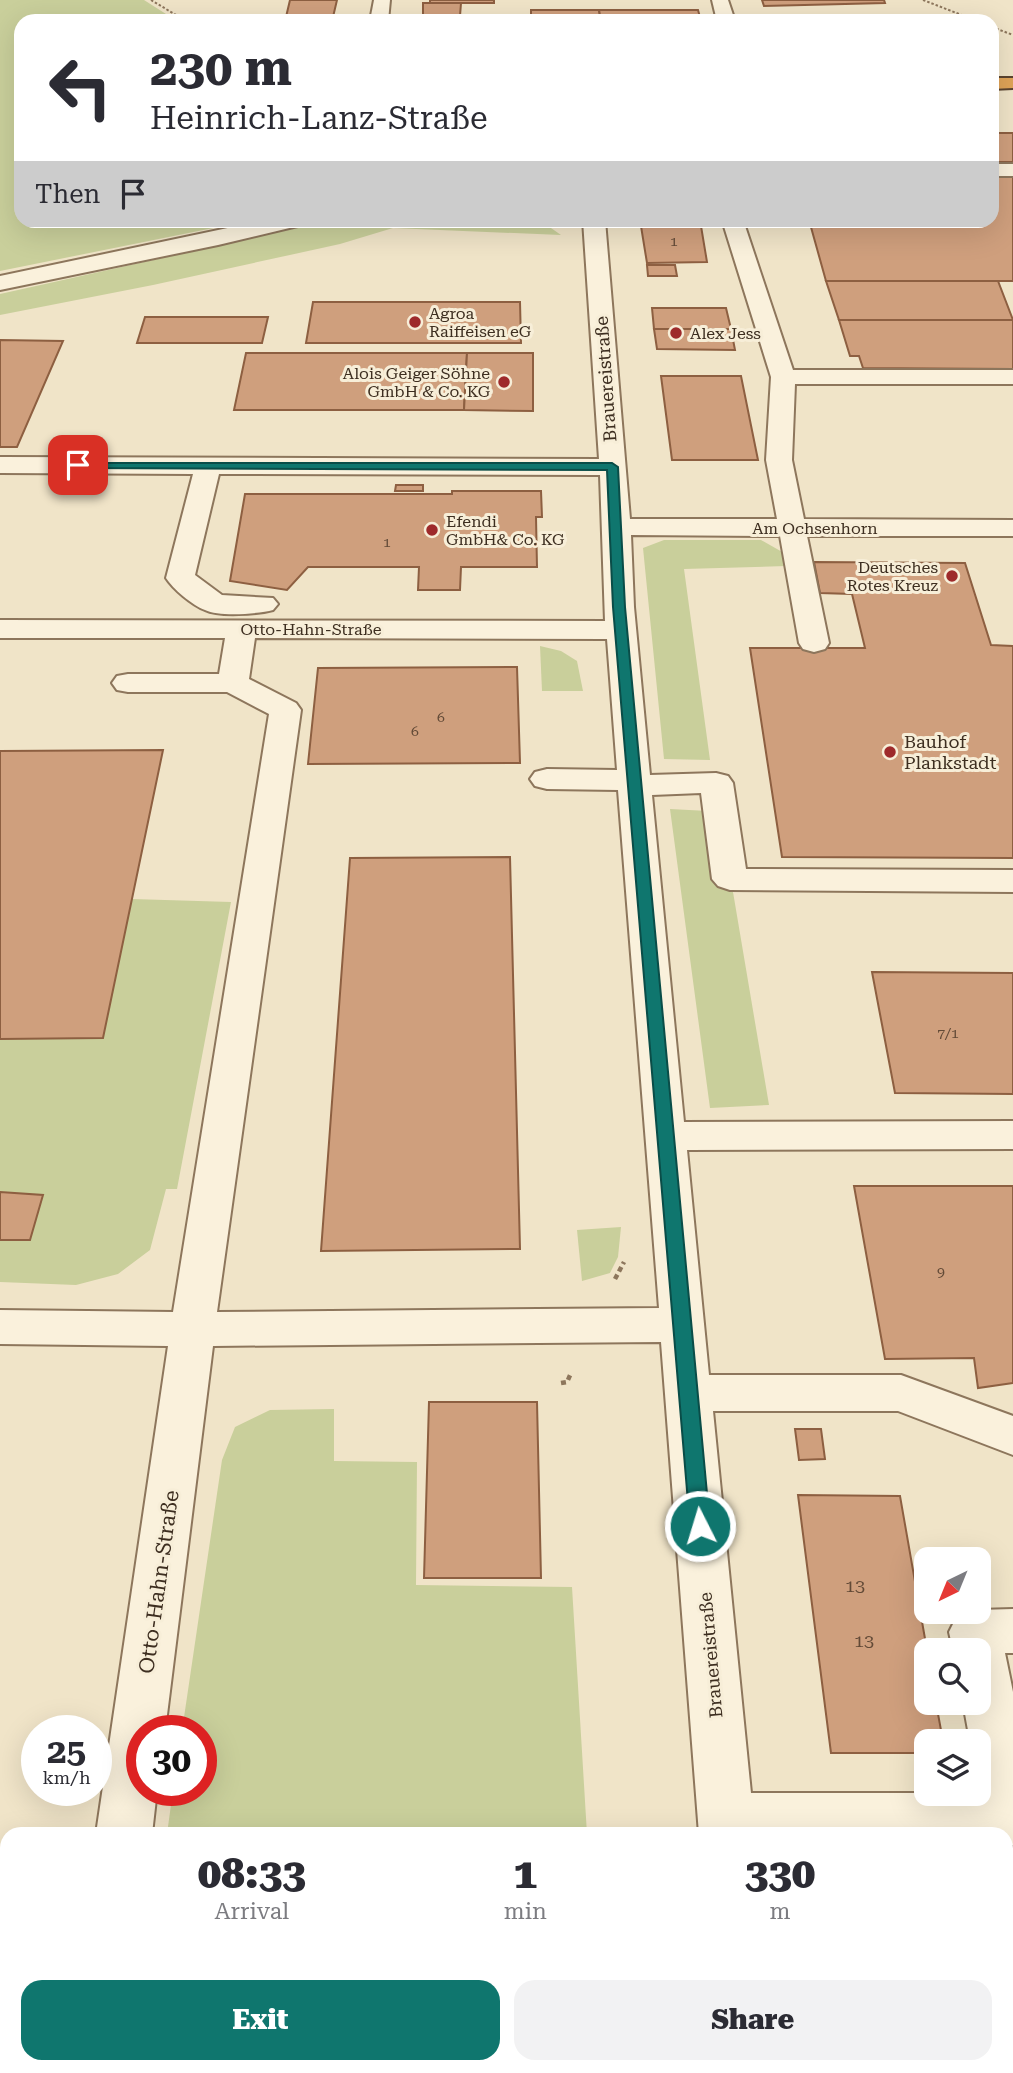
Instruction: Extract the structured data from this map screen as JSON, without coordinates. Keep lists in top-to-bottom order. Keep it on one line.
{"streets":{"street":["Brauereistraße","Am Ochsenhorn","Otto-Hahn-Straße"]},"crossings":[["Brauereistraße","Am Ochsenhorn"],["Brauereistraße","Otto-Hahn-Straße"]],"places":["Agroa Raiffeisen eG","Alex Jess","Alois Geiger Söhne GmbH & Co. KG","Efendi GmbH& Co. KG","Deutsches Rotes Kreuz","Bauhof Plankstadt"],"house_numbers":["1","1","6","6","7/1","9","13","13"],"north":"bottom left","page":{"turn":["230 m","Heinrich-Lanz-Straße"],"then":"Then","speed":"25 km/h","limit":"30","eta":["08:33","Arrival","1","min","330","m"],"buttons":["Exit","Share"]}}
